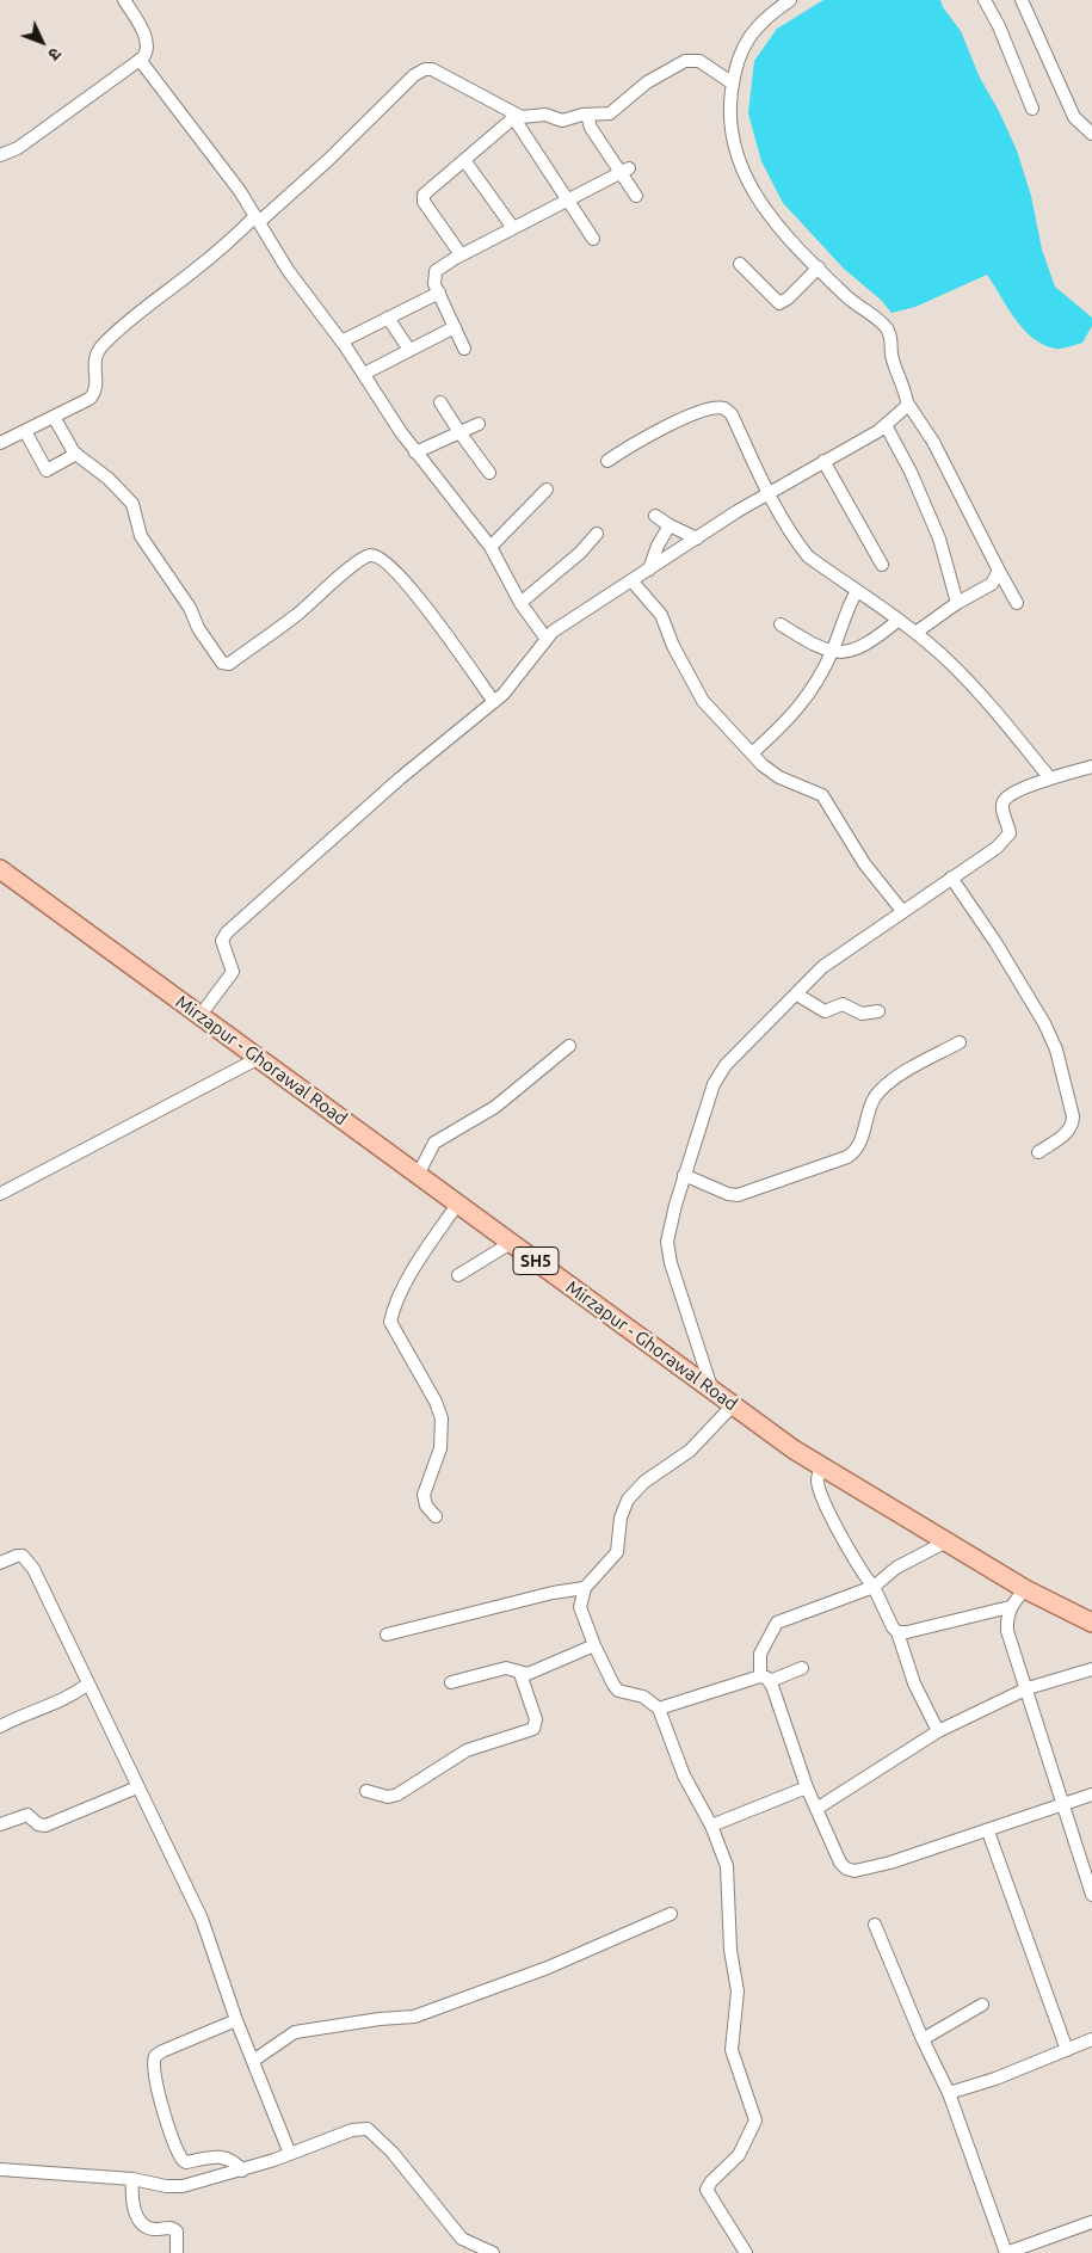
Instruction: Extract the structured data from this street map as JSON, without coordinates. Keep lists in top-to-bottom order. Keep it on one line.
{"streets":{"main road":["Mirzapur - Ghorawal Road","SH5"]},"north":"bottom right"}
